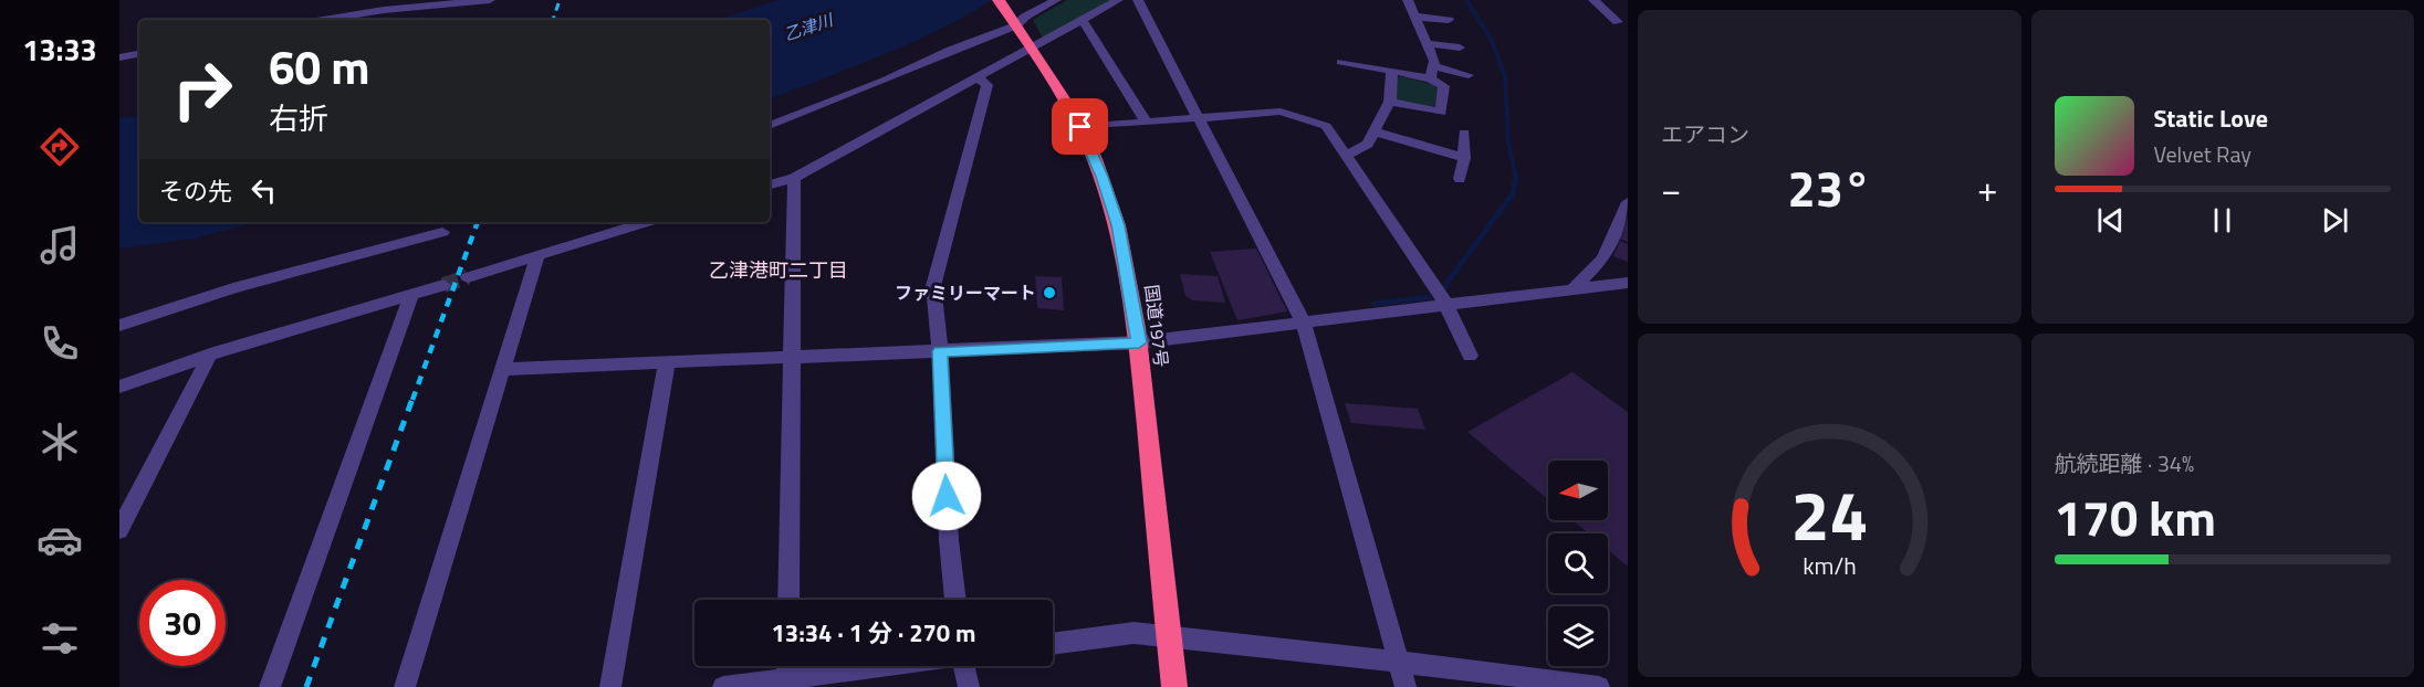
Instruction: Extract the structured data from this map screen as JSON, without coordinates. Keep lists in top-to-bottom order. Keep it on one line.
{"streets":{"highway":["国道197号"]},"districts":["乙津港町二丁目"],"water":["乙津川"],"places":["ファミリーマート"],"north":"left","page":{"tabs":"13:33","tile":["エアコン",["航続距離 · 34%","170 km"]],"turn":["60 m","右折"],"song":["Static Love","Velvet Ray"],"then":"その先","heat":["−","23°","+"],"limit":"30","trip":"13:34 · 1 分 · 270 m","gauge":["24","km/h"]}}
